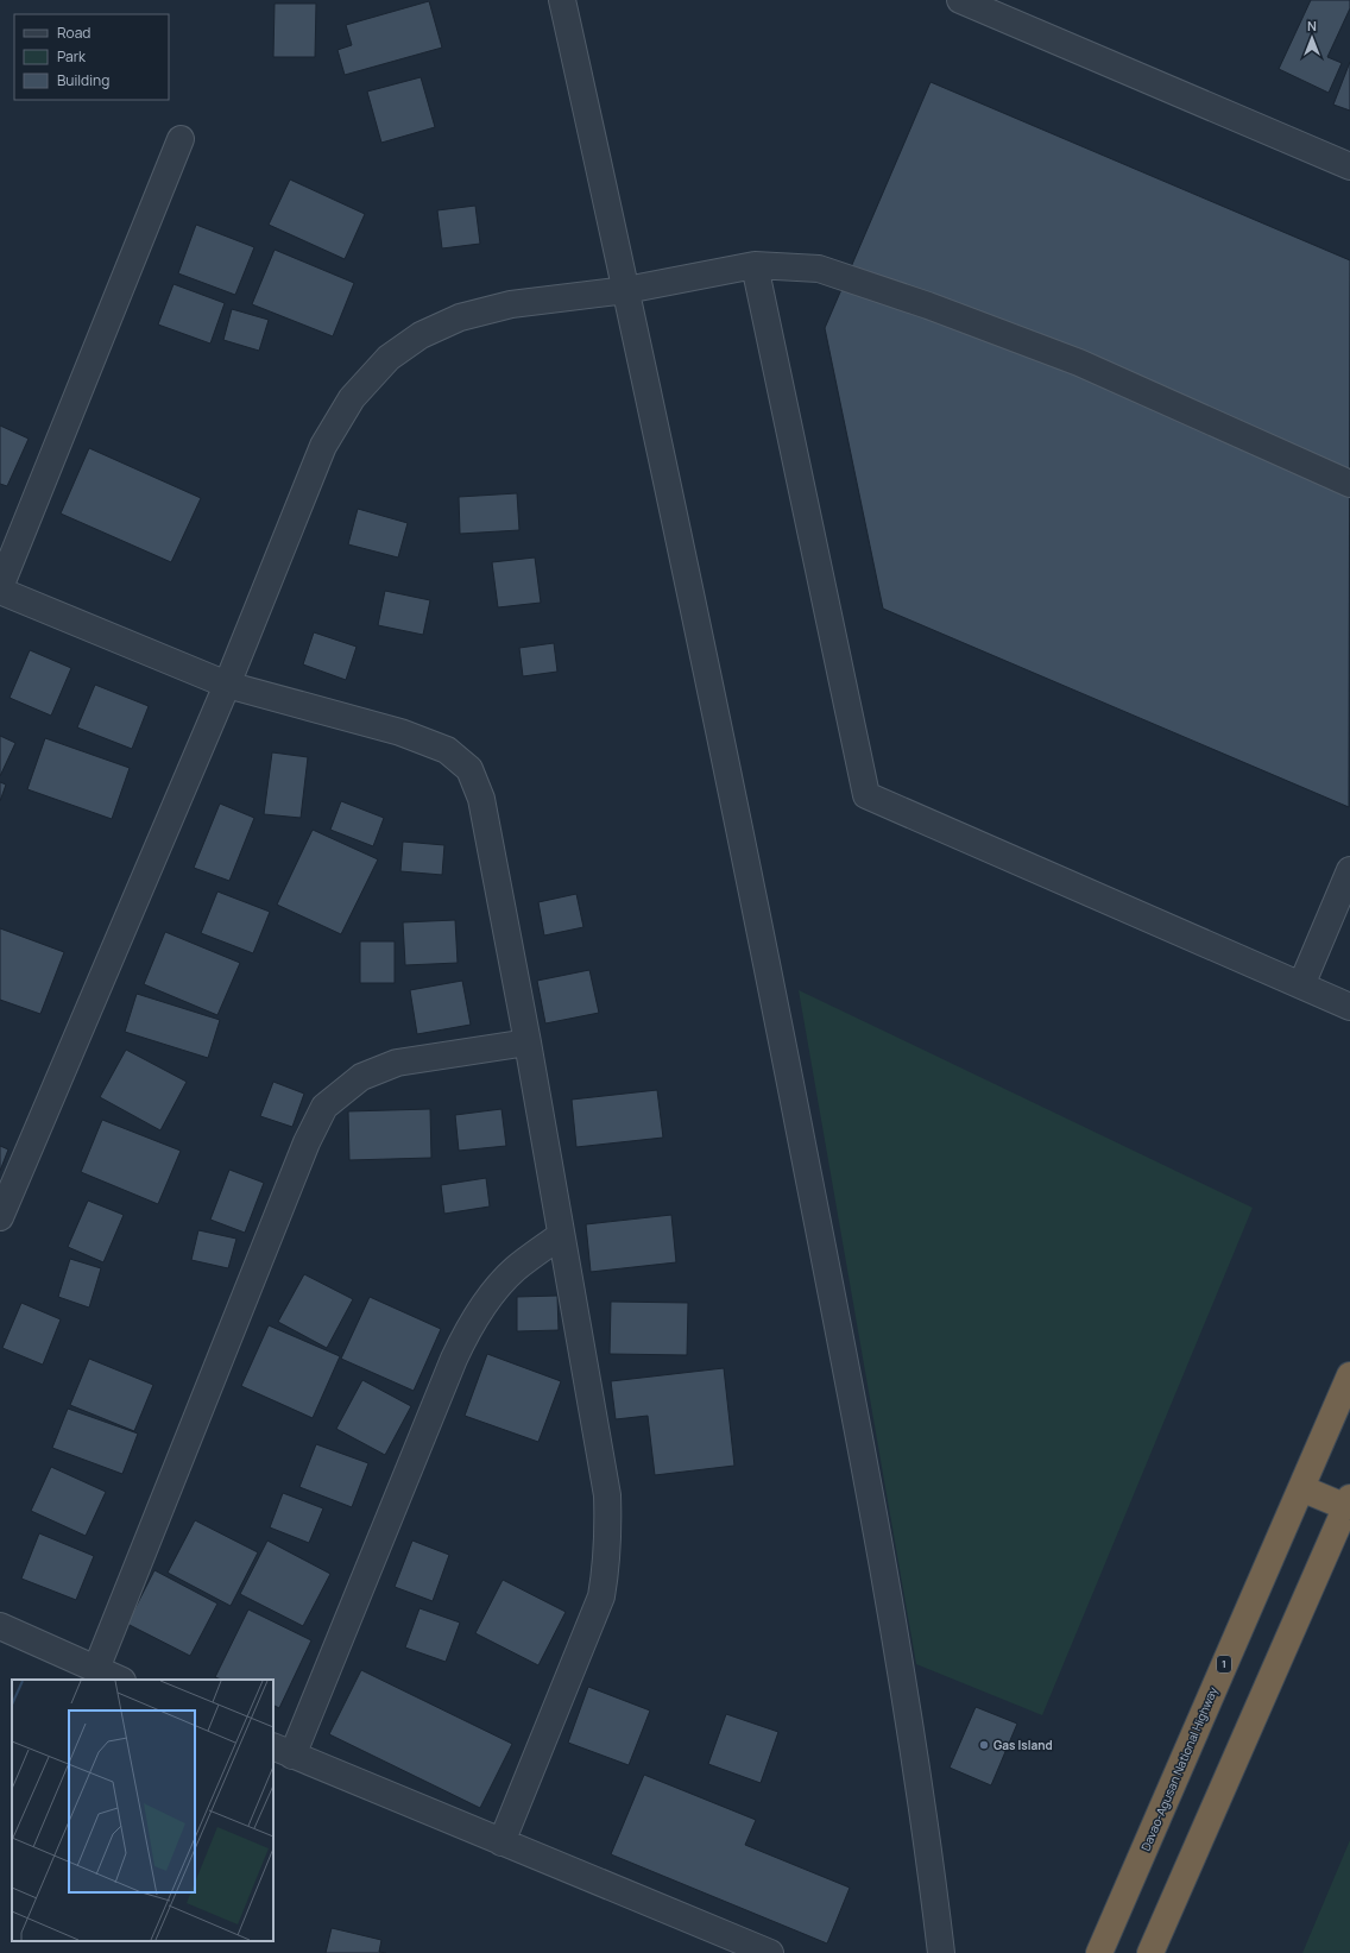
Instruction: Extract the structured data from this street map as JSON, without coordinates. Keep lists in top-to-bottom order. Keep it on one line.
{"streets":{"highway":["1","Davao-Agusan National Highway"]},"places":["Gas Island"],"legend":["Road","Park","Building"],"north":"top"}
